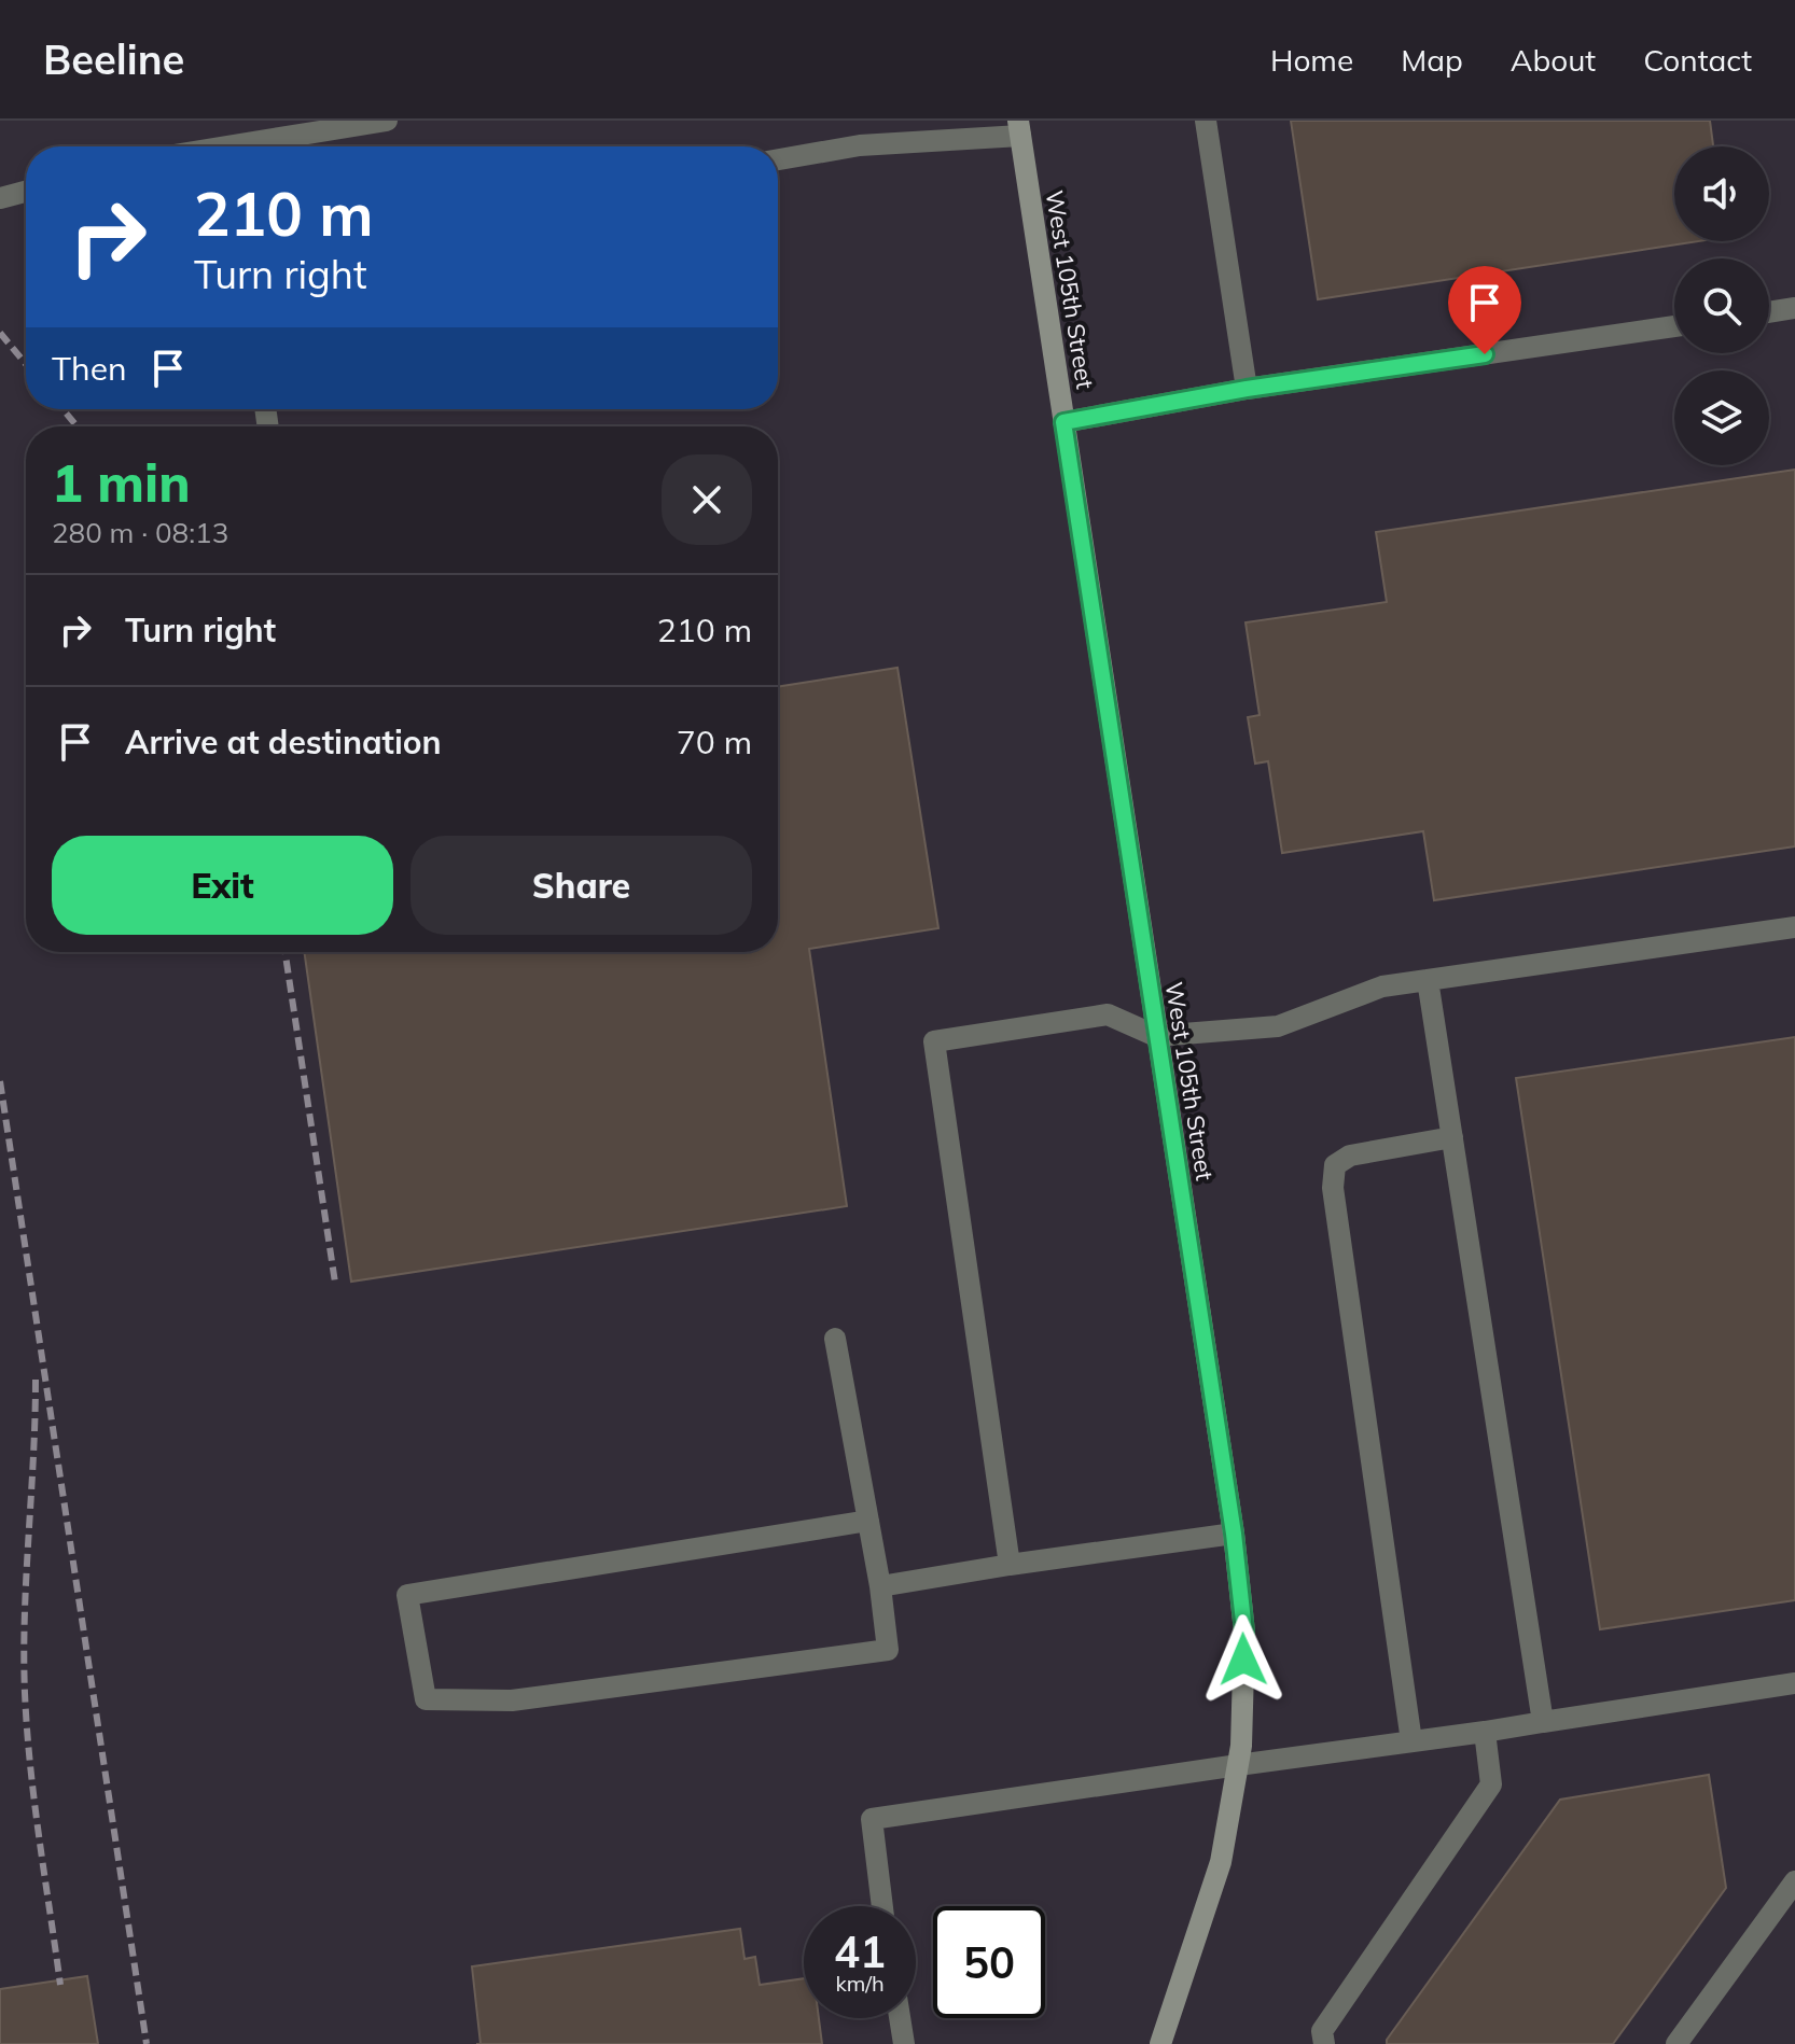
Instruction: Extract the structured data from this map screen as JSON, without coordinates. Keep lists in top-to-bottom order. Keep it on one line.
{"streets":{"main road":["West 105th Street"]},"page":{"header":"Beeline","nav":["Home","Map","About","Contact"],"turn":["210 m","Turn right"],"then":"Then","heading":["1 min","280 m · 08:13"],"list":[{"name":"Turn right","value":"210 m"},{"name":"Arrive at destination","value":"70 m"}],"buttons":["Exit","Share"],"speed":"41 km/h","limit":"50"}}
